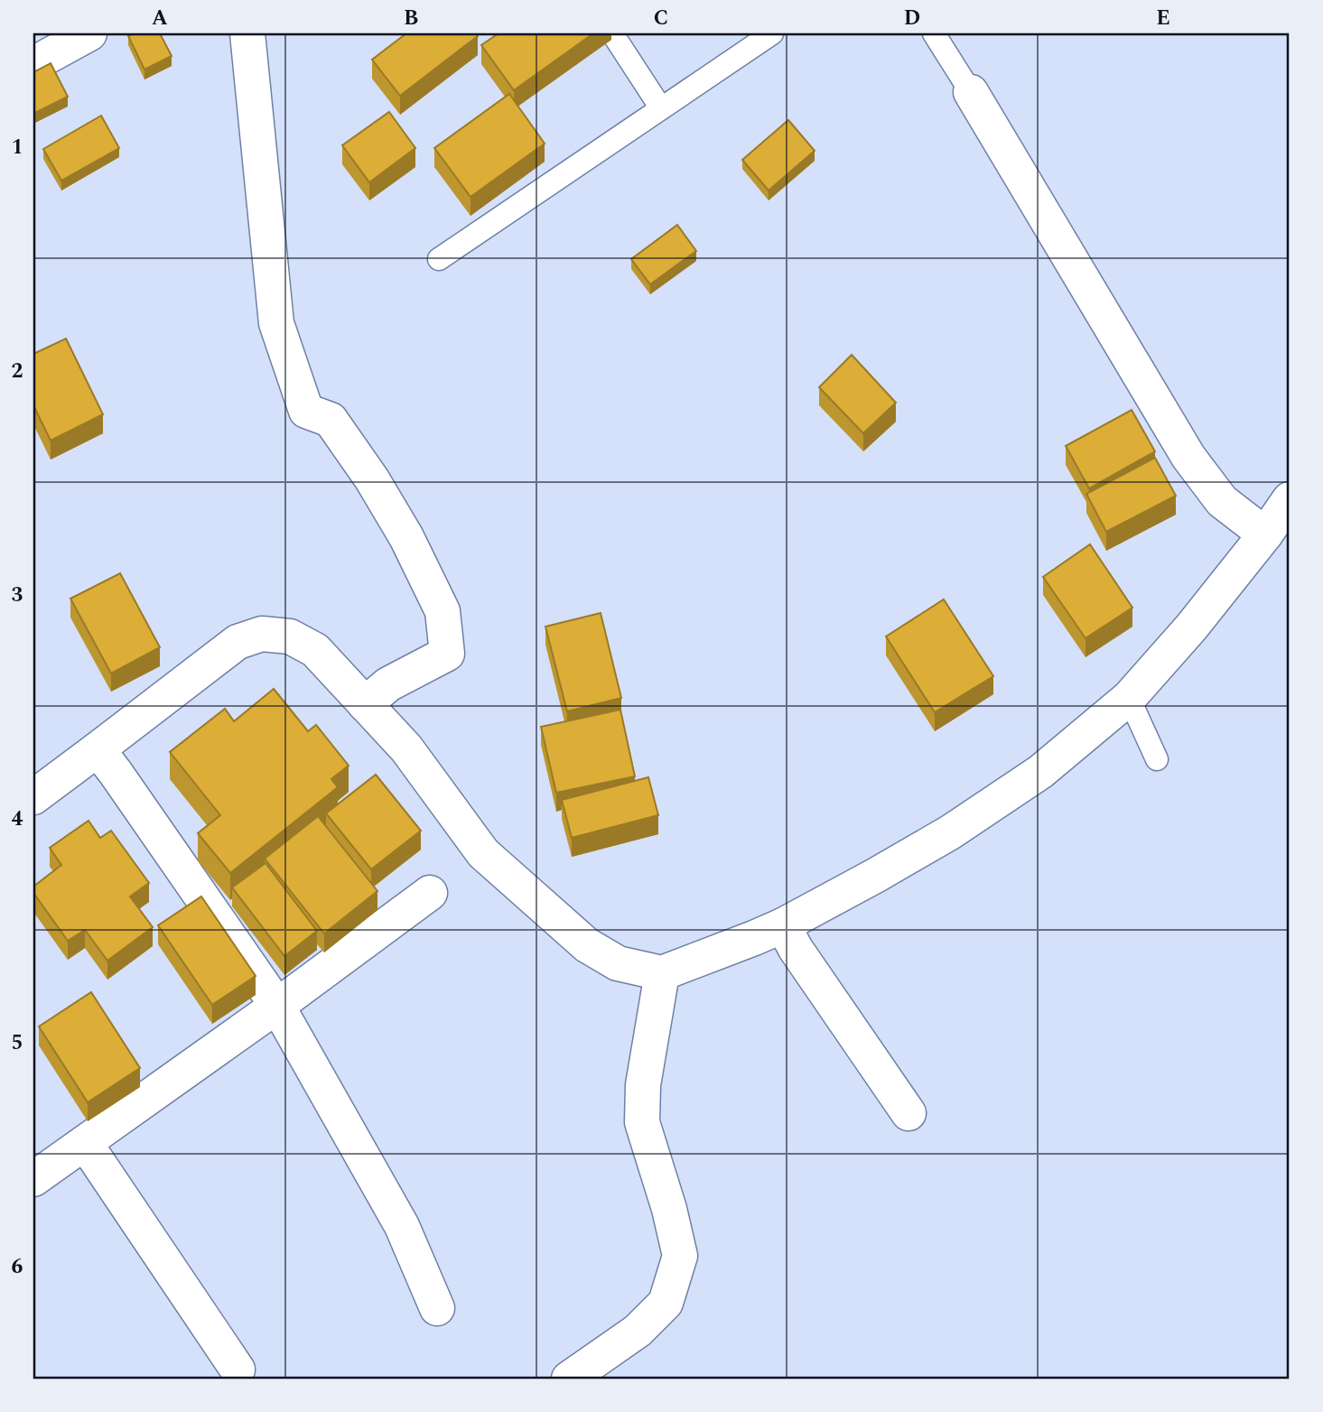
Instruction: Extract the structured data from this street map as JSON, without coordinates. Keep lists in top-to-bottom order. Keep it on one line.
{"grid":{"columns":["A","B","C","D","E"],"rows":["1","2","3","4","5","6"]}}
